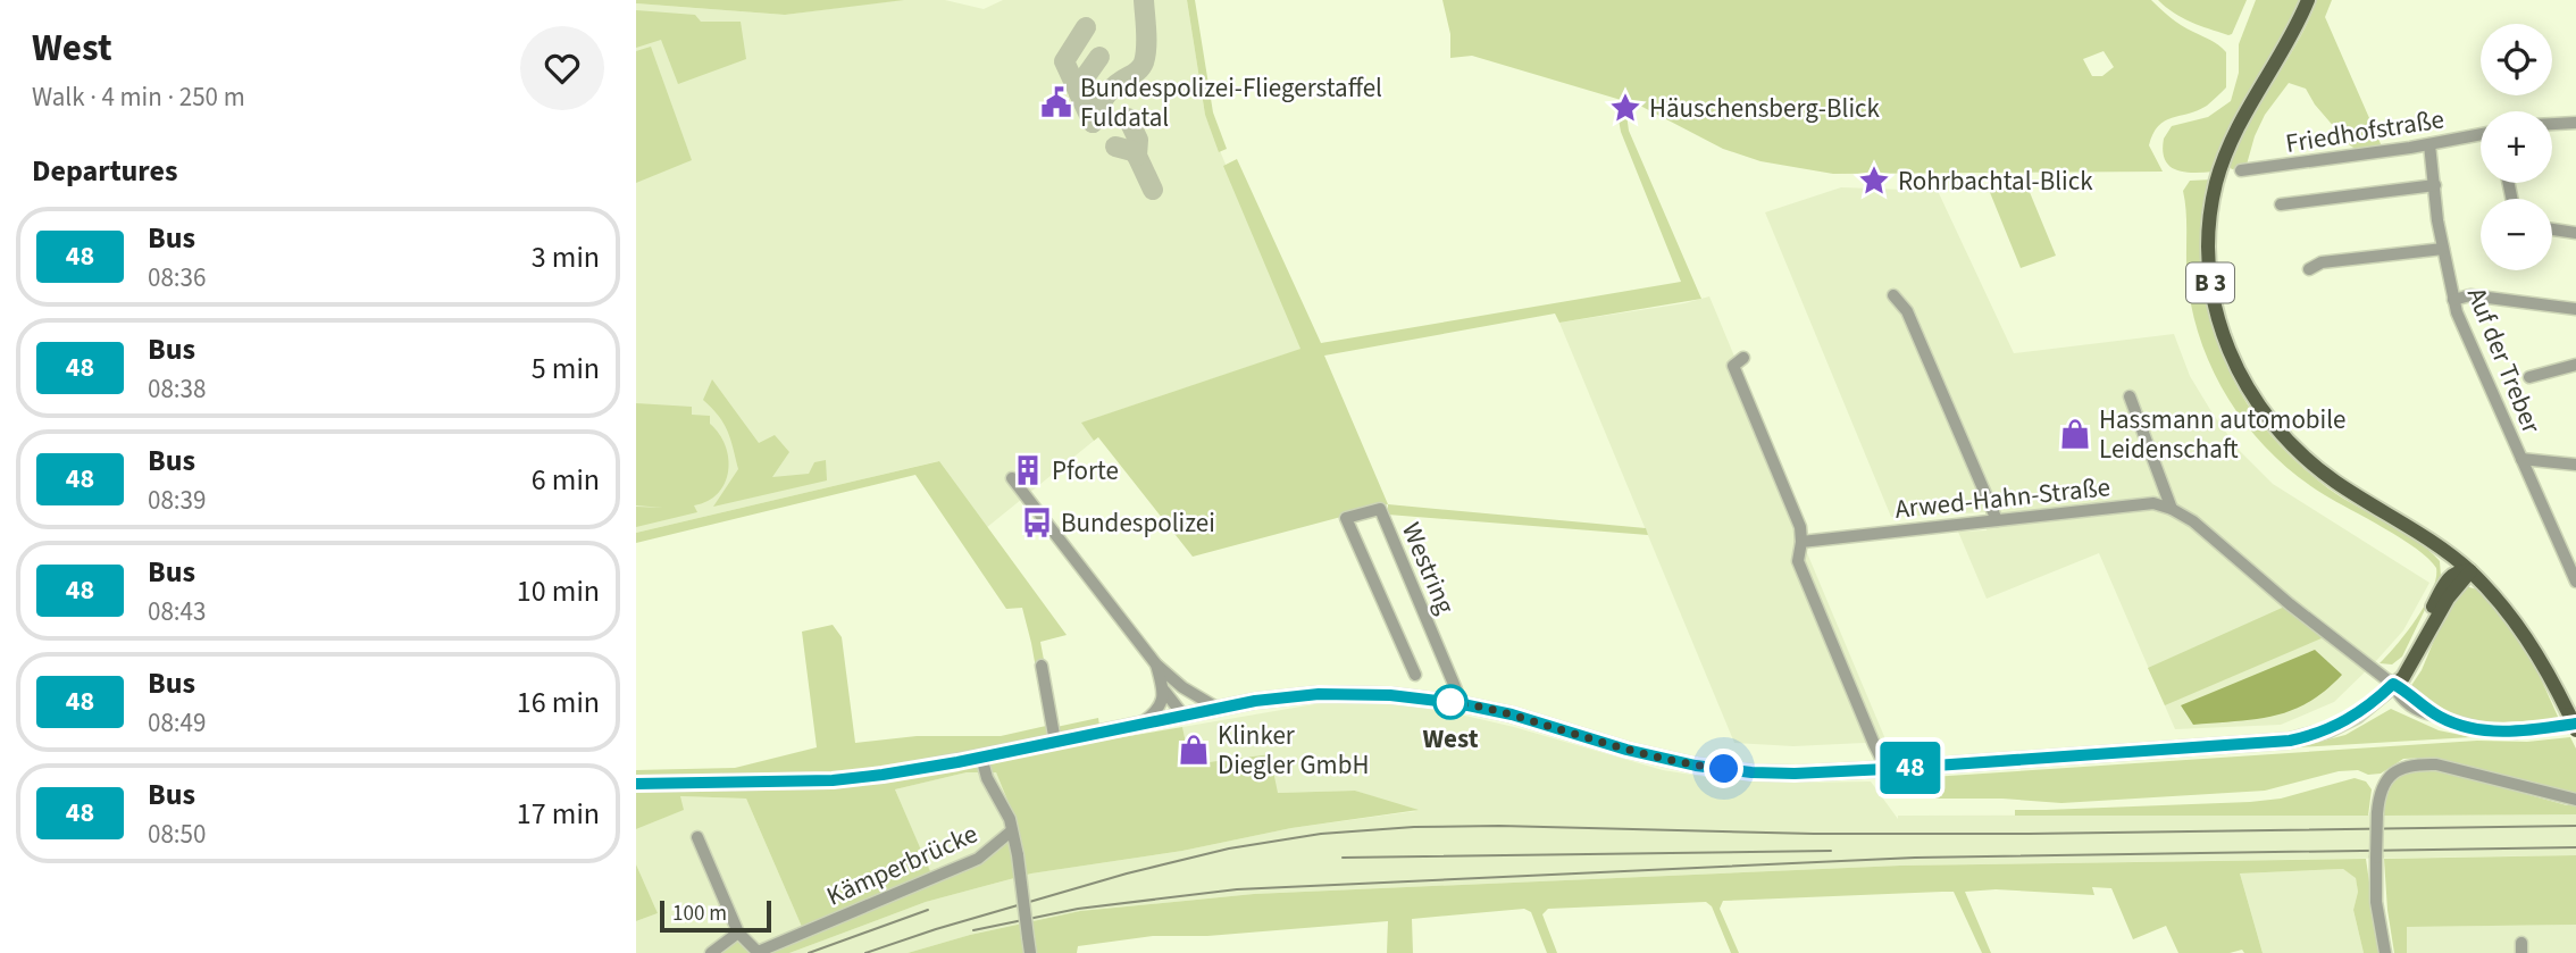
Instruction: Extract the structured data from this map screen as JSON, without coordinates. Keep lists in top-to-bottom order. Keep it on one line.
{"streets":{"main road":["B 3"],"street":["Friedhofstraße","Auf der Treber","Arwed-Hahn-Straße","Westring","Kämperbrücke"]},"crossings":[["Friedhofstraße","Auf der Treber"]],"places":{"public building":["Bundespolizei-Fliegerstaffel Fuldatal"],"place":["Häuschensberg-Blick","Rohrbachtal-Blick"],"shop":["Hassmann automobile Leidenschaft","Klinker Diegler GmbH"],"building":["Pforte"],"bus stop":["Bundespolizei"],"other":["West"]},"lines":["bus line 48"],"scale_bar":"100 m","page":{"heading":[["West","Walk · 4 min · 250 m"],"Departures"],"on_map":"48","map_buttons":["+","−"],"list":[{"mark":"48","name":"Bus","note":"08:36","value":"3 min"},{"mark":"48","name":"Bus","note":"08:38","value":"5 min"},{"mark":"48","name":"Bus","note":"08:39","value":"6 min"},{"mark":"48","name":"Bus","note":"08:43","value":"10 min"},{"mark":"48","name":"Bus","note":"08:49","value":"16 min"},{"mark":"48","name":"Bus","note":"08:50","value":"17 min"}],"scale":"100 m"}}
